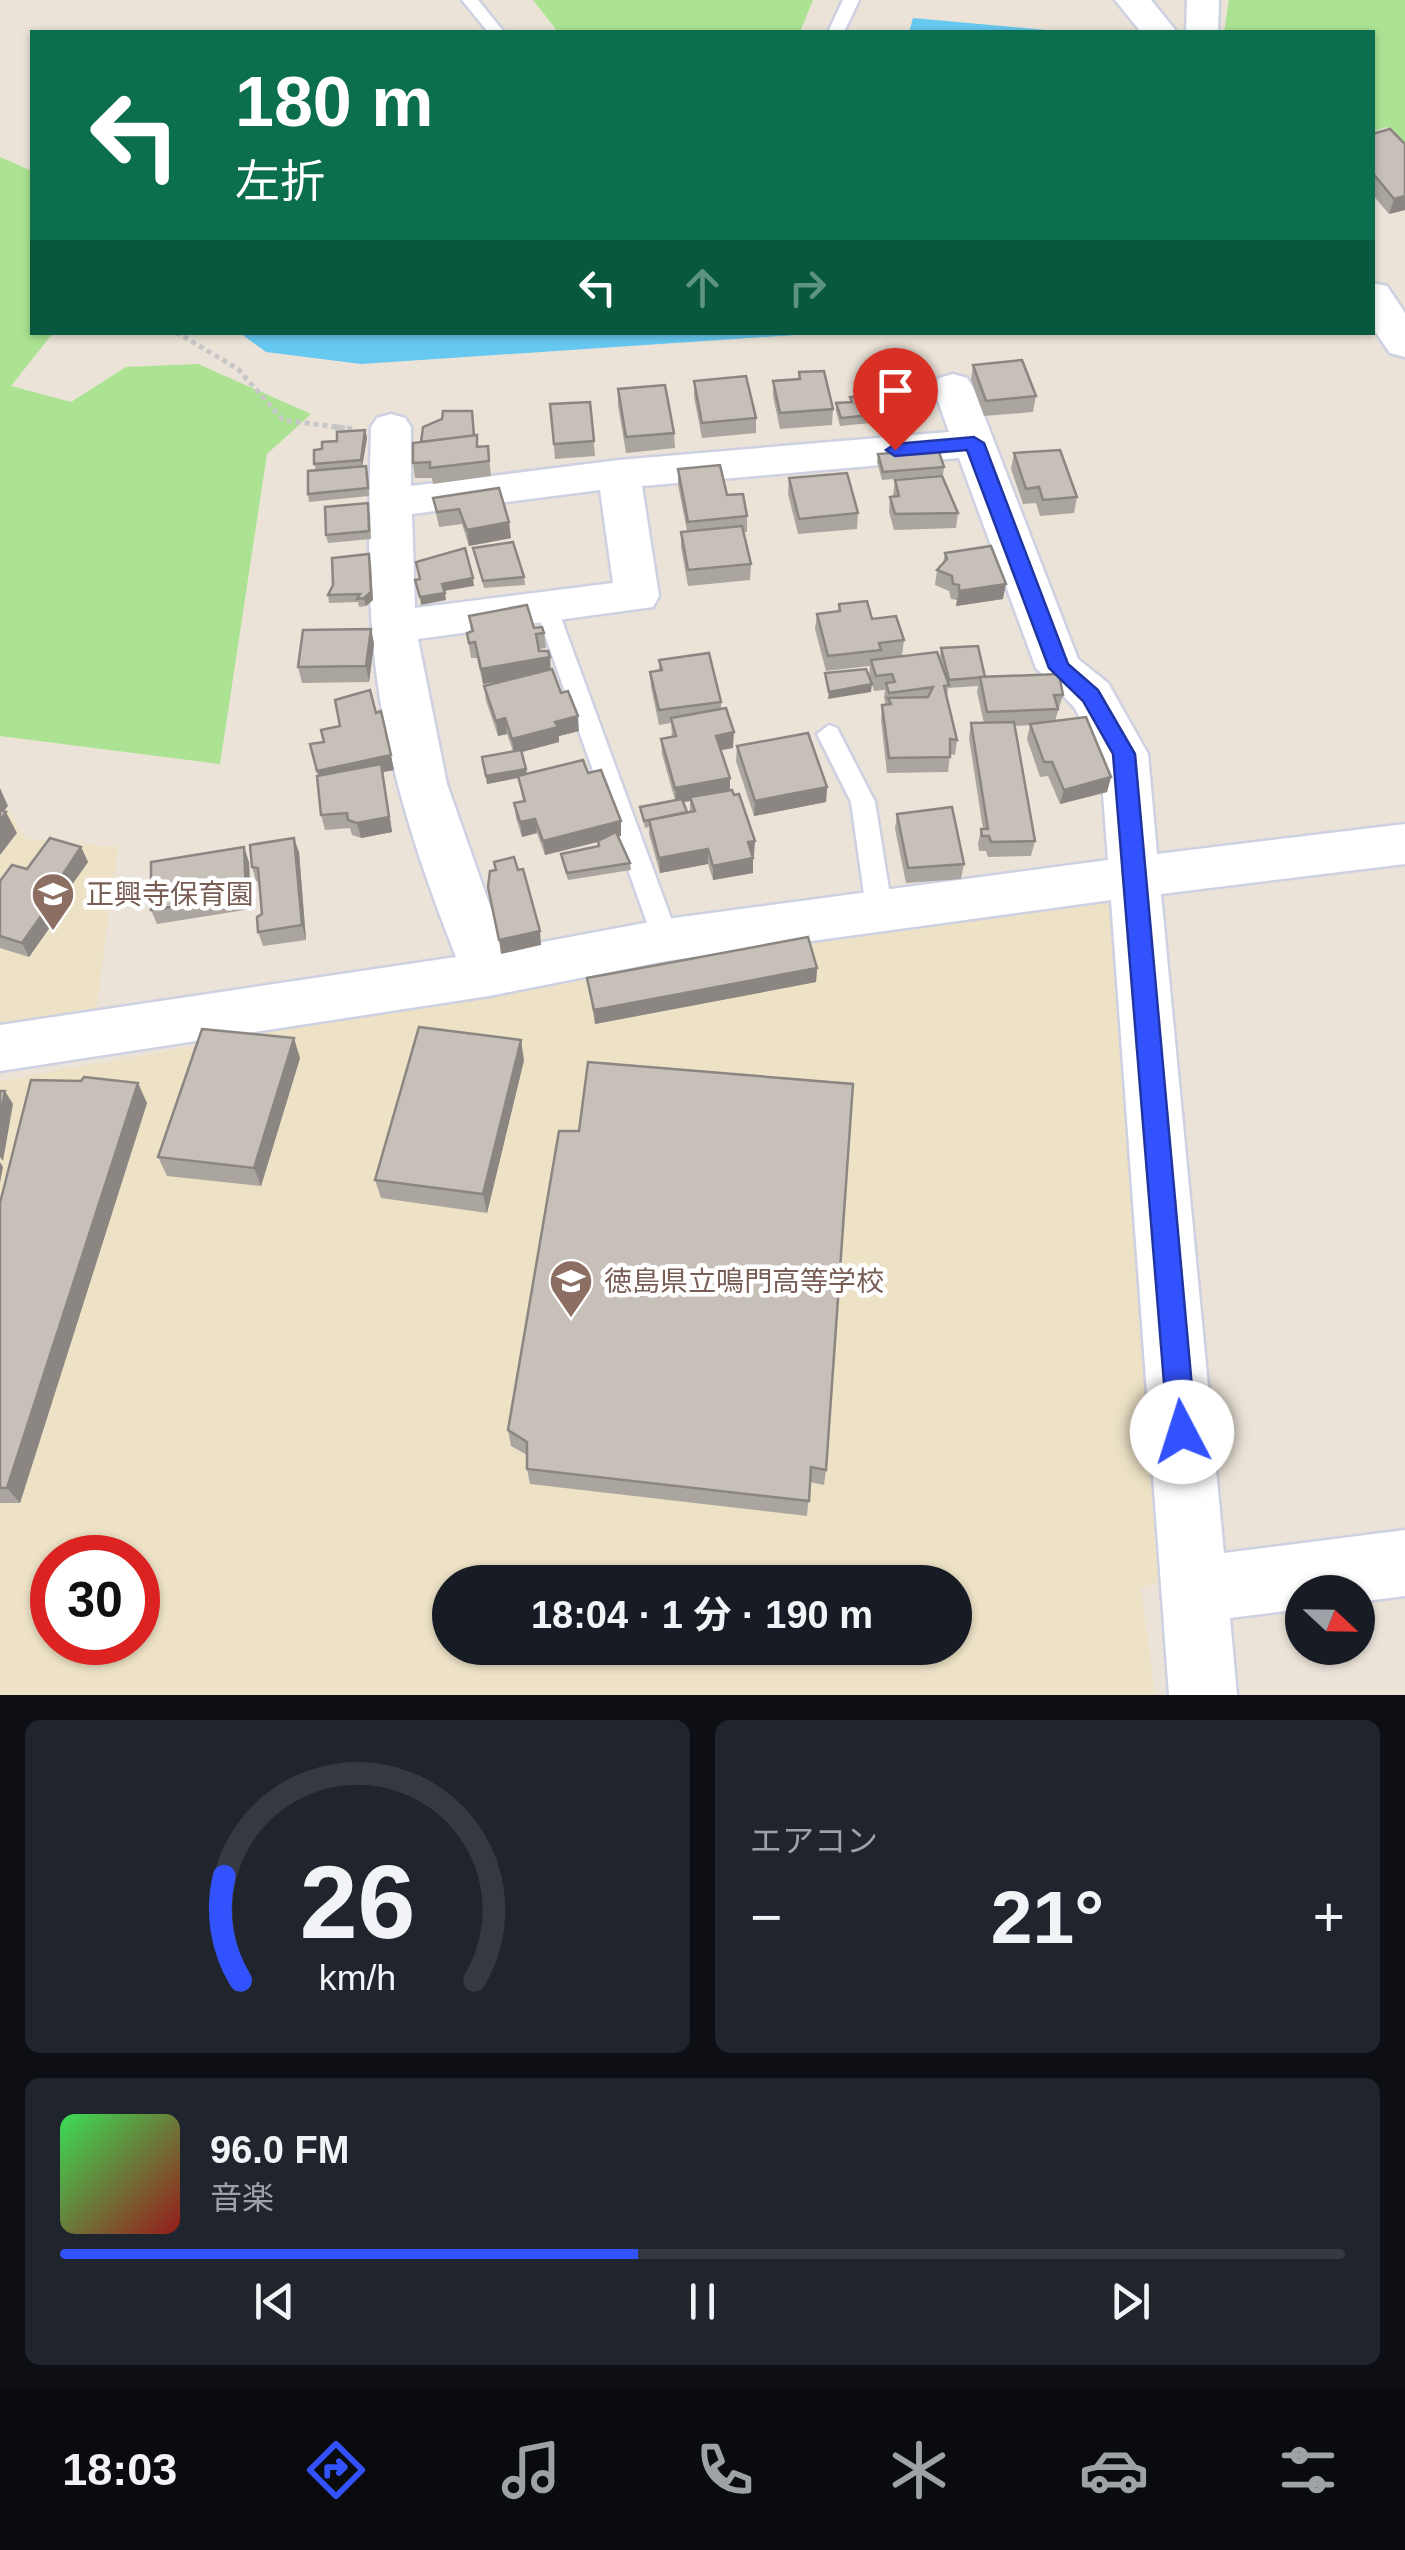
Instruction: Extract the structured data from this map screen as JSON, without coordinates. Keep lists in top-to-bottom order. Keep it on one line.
{"places":{"school or university":["正興寺保育園","徳島県立鳴門高等学校"]},"north":"right","page":{"turn":["180 m","左折"],"limit":"30","trip":"18:04 · 1 分 · 190 m","tile":"エアコン","heat":["−","21°","+"],"song":["96.0 FM","音楽"],"tabs":"18:03","gauge":["26","km/h"]}}
